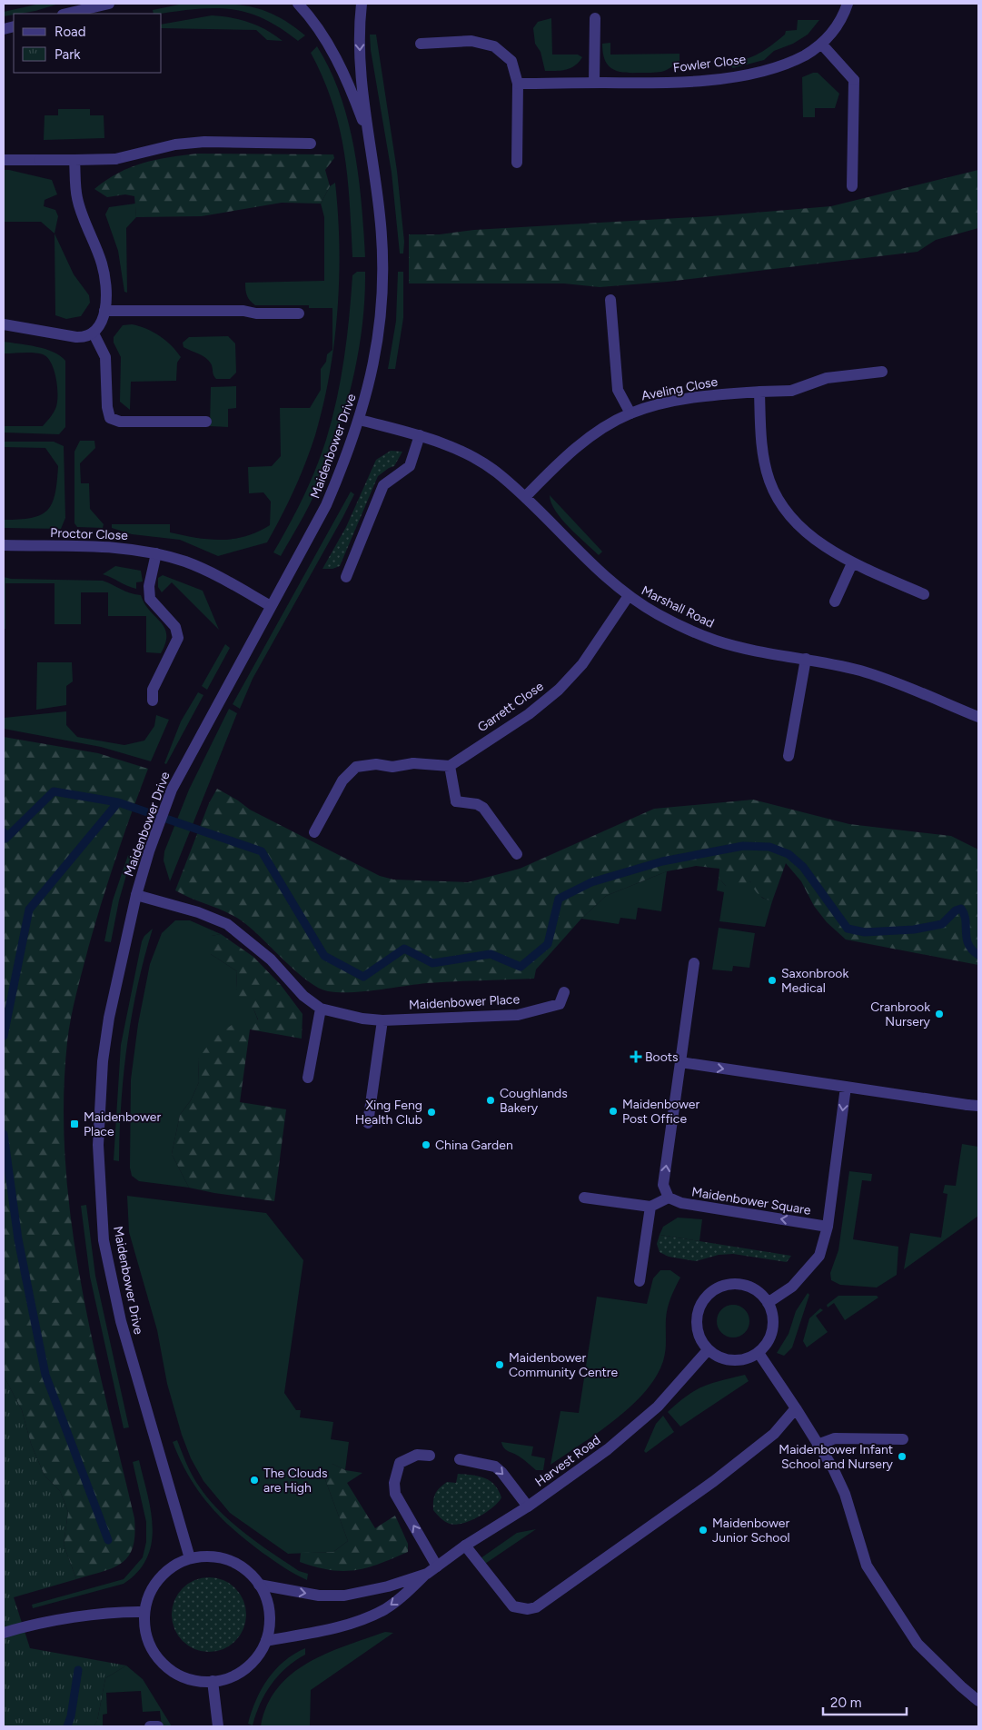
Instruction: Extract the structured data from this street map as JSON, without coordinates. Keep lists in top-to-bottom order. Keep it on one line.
{"streets":{"street":["Fowler Close","Aveling Close","Maidenbower Drive","Proctor Close","Marshall Road","Garrett Close","Maidenbower Place","Maidenbower Square","Harvest Road"]},"crossings":[["Aveling Close","Marshall Road"],["Maidenbower Drive","Proctor Close"],["Maidenbower Drive","Marshall Road"],["Maidenbower Drive","Maidenbower Place"],["Maidenbower Drive","Harvest Road"],["Marshall Road","Garrett Close"]],"places":{"other":["Saxonbrook Medical","Cranbrook Nursery","Coughlands Bakery","Maidenbower Post Office","Xing Feng Health Club","China Garden","Maidenbower Community Centre","Maidenbower Infant School and Nursery","The Clouds are High","Maidenbower Junior School"],"health":["Boots"],"transit":["Maidenbower Place"]},"legend":["Road","Park"],"scale_bar":"20 m"}
